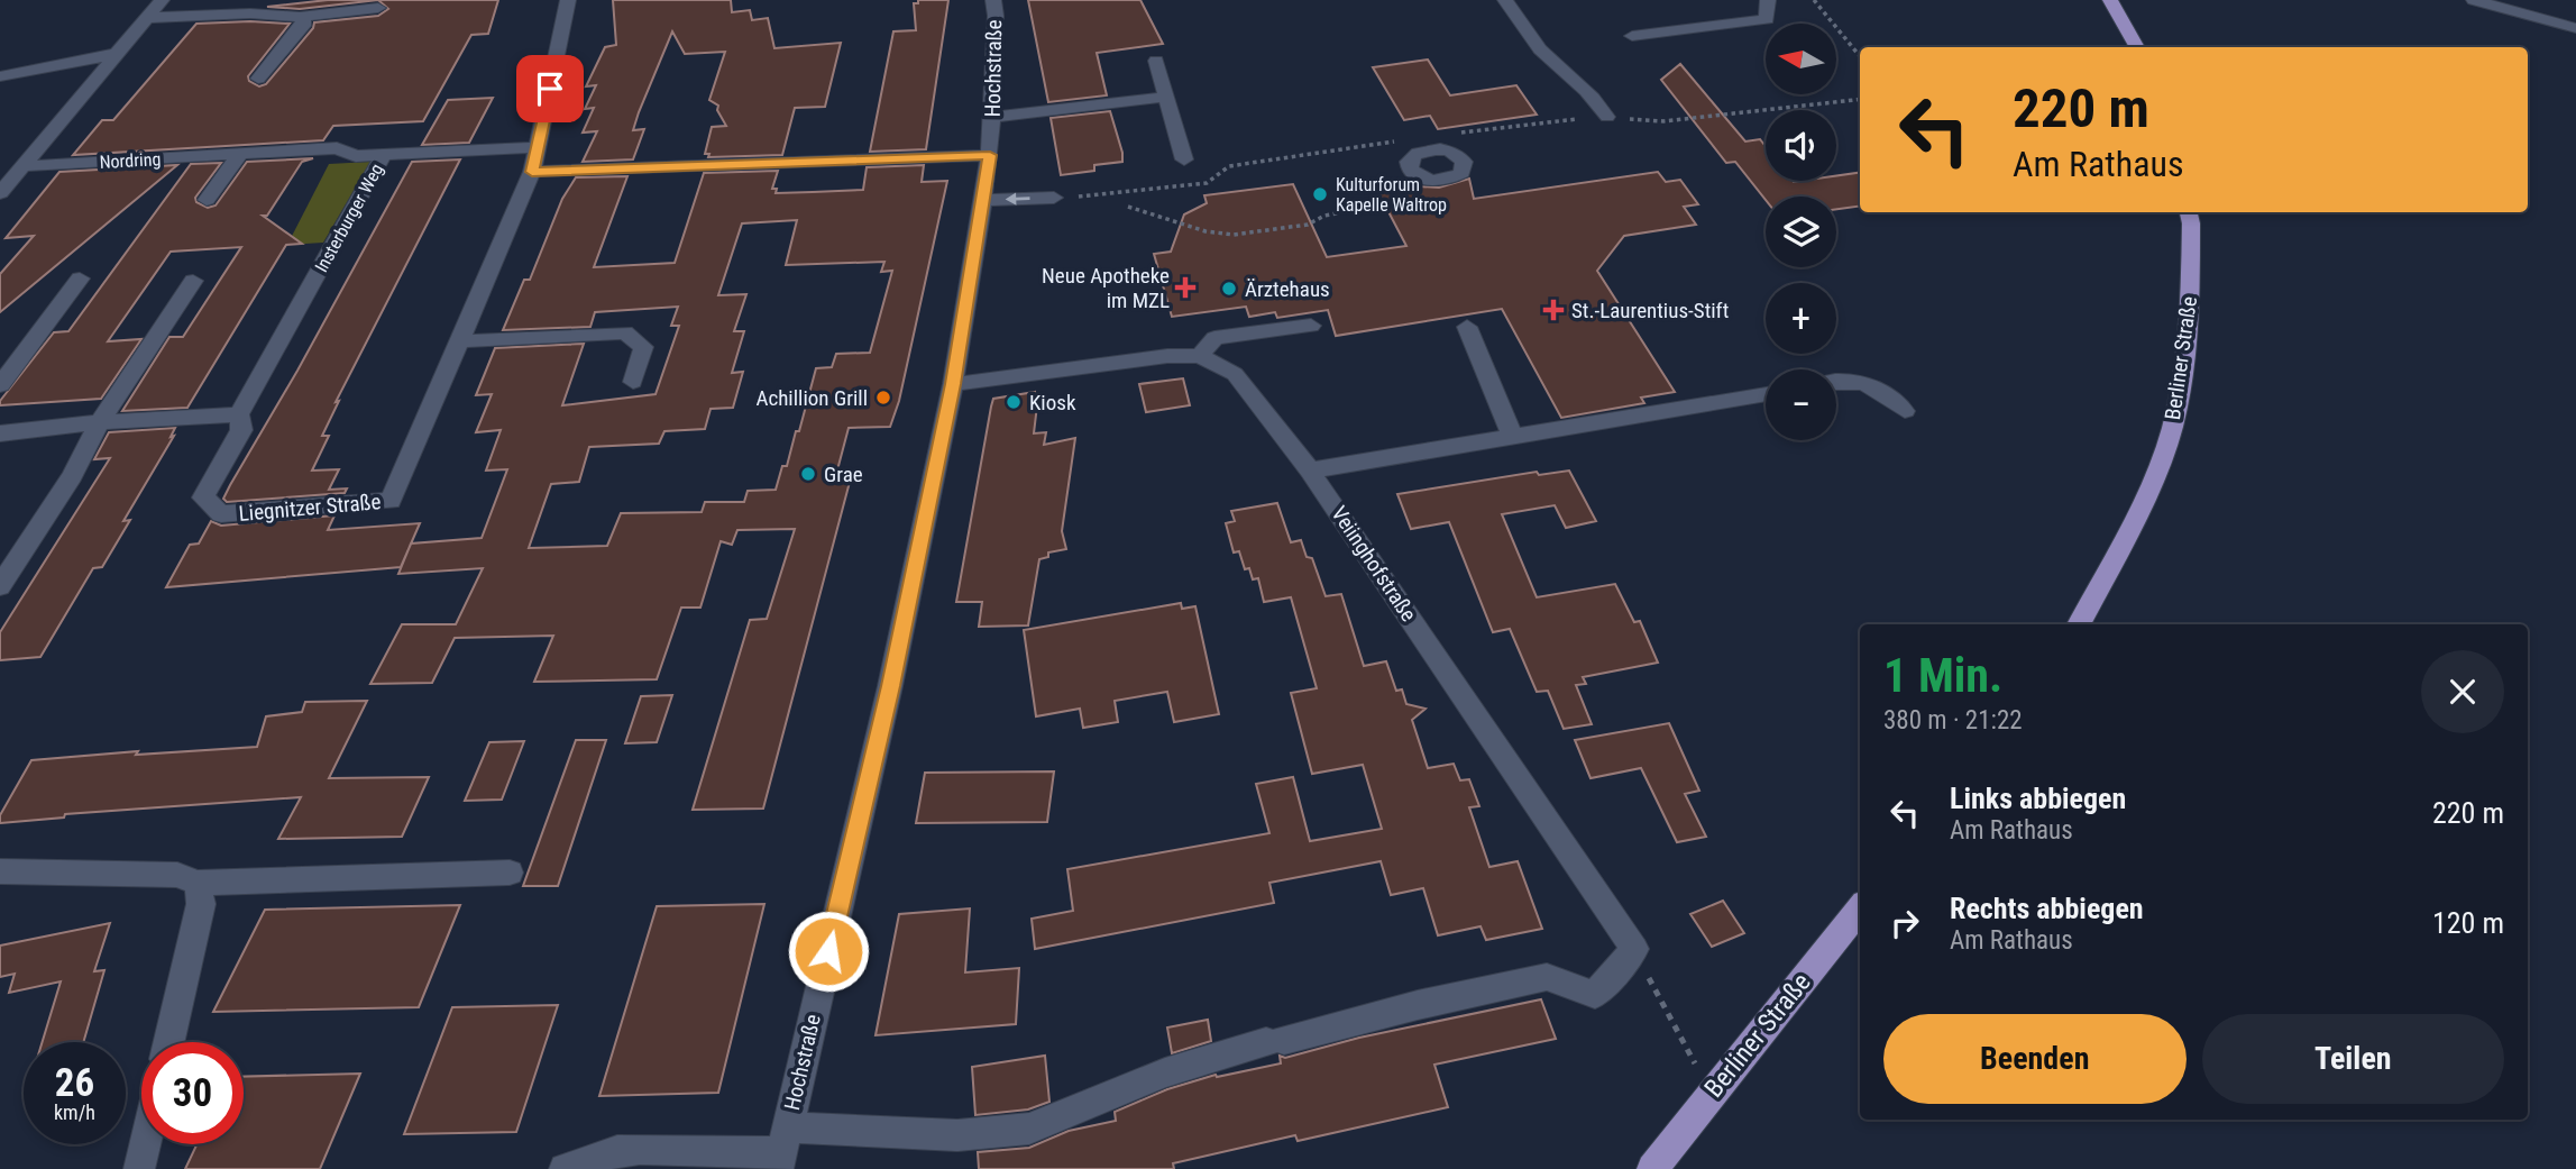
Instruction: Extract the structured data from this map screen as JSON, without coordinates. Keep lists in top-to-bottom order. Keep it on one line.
{"streets":{"main road":["Berliner Straße"],"street":["Hochstraße","Nordring","Insterburger Weg","Liegnitzer Straße","Veiinghofstraße"]},"crossings":[["Nordring","Insterburger Weg"],["Insterburger Weg","Liegnitzer Straße"]],"places":{"other":["Kulturforum Kapelle Waltrop","Ärztehaus","Achillion Grill","Kiosk","Grae"],"health":["Neue Apotheke im MZL","St.-Laurentius-Stift"]},"north":"left","page":{"map_buttons":["+","−"],"turn":["220 m","Am Rathaus"],"heading":["1 Min.","380 m · 21:22"],"list":[{"name":"Links abbiegen","note":"Am Rathaus","value":"220 m"},{"name":"Rechts abbiegen","note":"Am Rathaus","value":"120 m"}],"buttons":["Beenden","Teilen"],"speed":"26 km/h","limit":"30"}}
